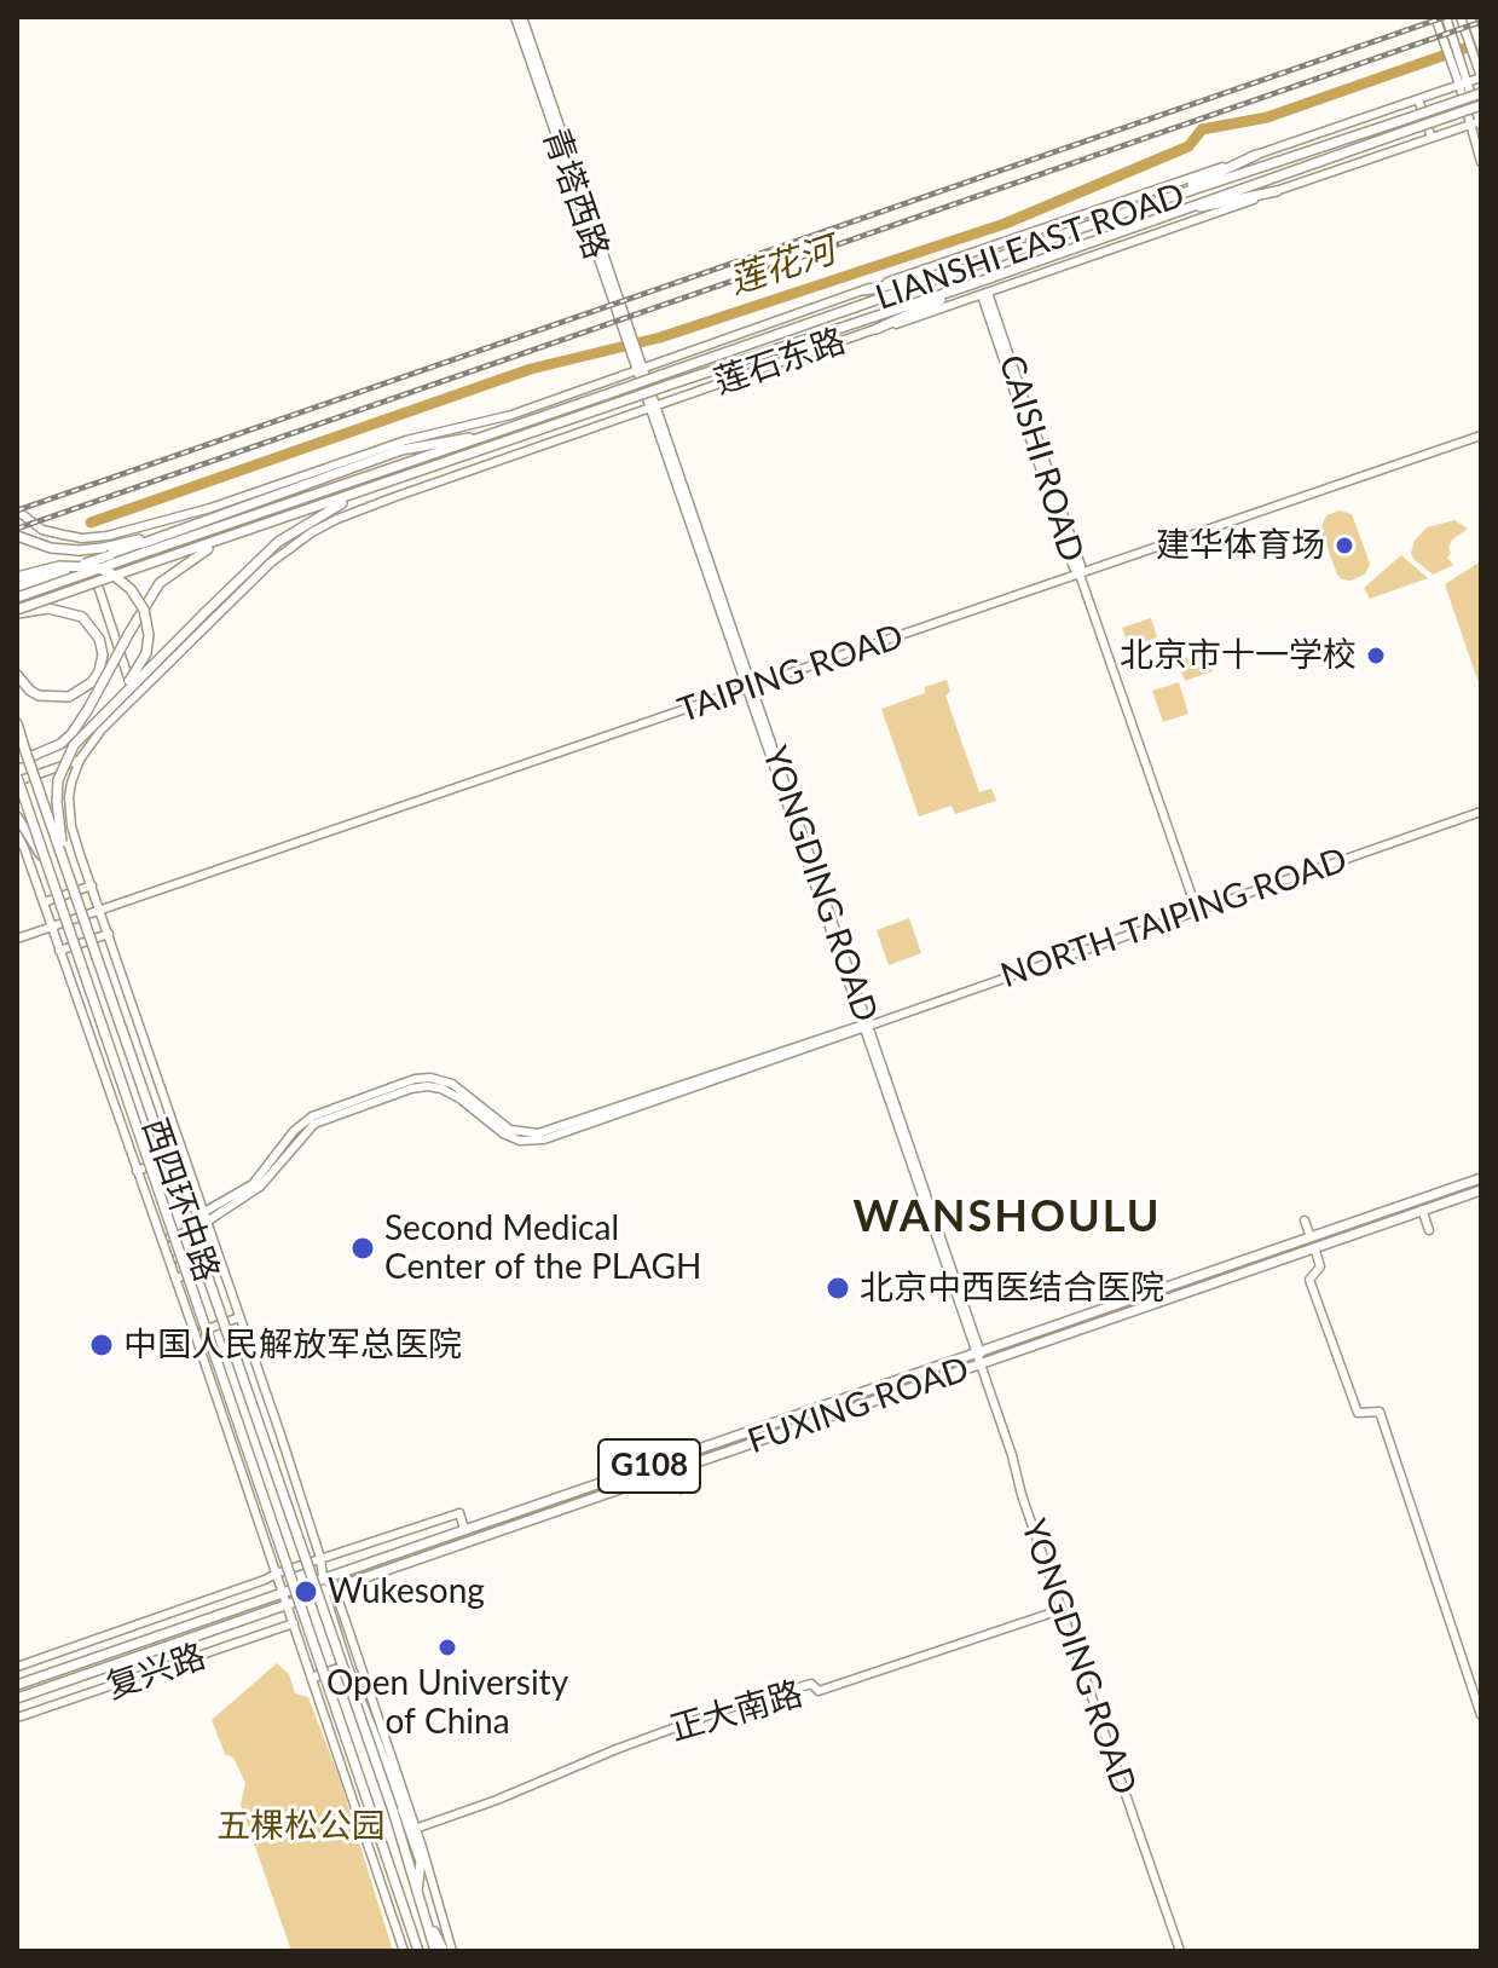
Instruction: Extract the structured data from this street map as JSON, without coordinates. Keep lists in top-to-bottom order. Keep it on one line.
{"streets":{"highway":["LIANSHI EAST ROAD","西四环中路","FUXING ROAD","G108"],"street":["青塔西路","莲石东路","CAISHI ROAD","TAIPING ROAD","YONGDING ROAD","NORTH TAIPING ROAD","复兴路","正大南路"]},"crossings":[["青塔西路","莲石东路"],["青塔西路","YONGDING ROAD"],["莲石东路","CAISHI ROAD"],["莲石东路","YONGDING ROAD"],["莲石东路","西四环中路"],["CAISHI ROAD","TAIPING ROAD"],["CAISHI ROAD","NORTH TAIPING ROAD"],["TAIPING ROAD","YONGDING ROAD"],["TAIPING ROAD","西四环中路"],["YONGDING ROAD","NORTH TAIPING ROAD"],["YONGDING ROAD","FUXING ROAD"],["YONGDING ROAD","正大南路"],["NORTH TAIPING ROAD","西四环中路"],["西四环中路","FUXING ROAD"],["西四环中路","复兴路"]],"districts":["WANSHOULU"],"water":["莲花河"],"parks":["五棵松公园"],"places":["建华体育场","北京市十一学校","Second Medical Center of the PLAGH","北京中西医结合医院","中国人民解放军总医院","Wukesong","Open University of China"]}
